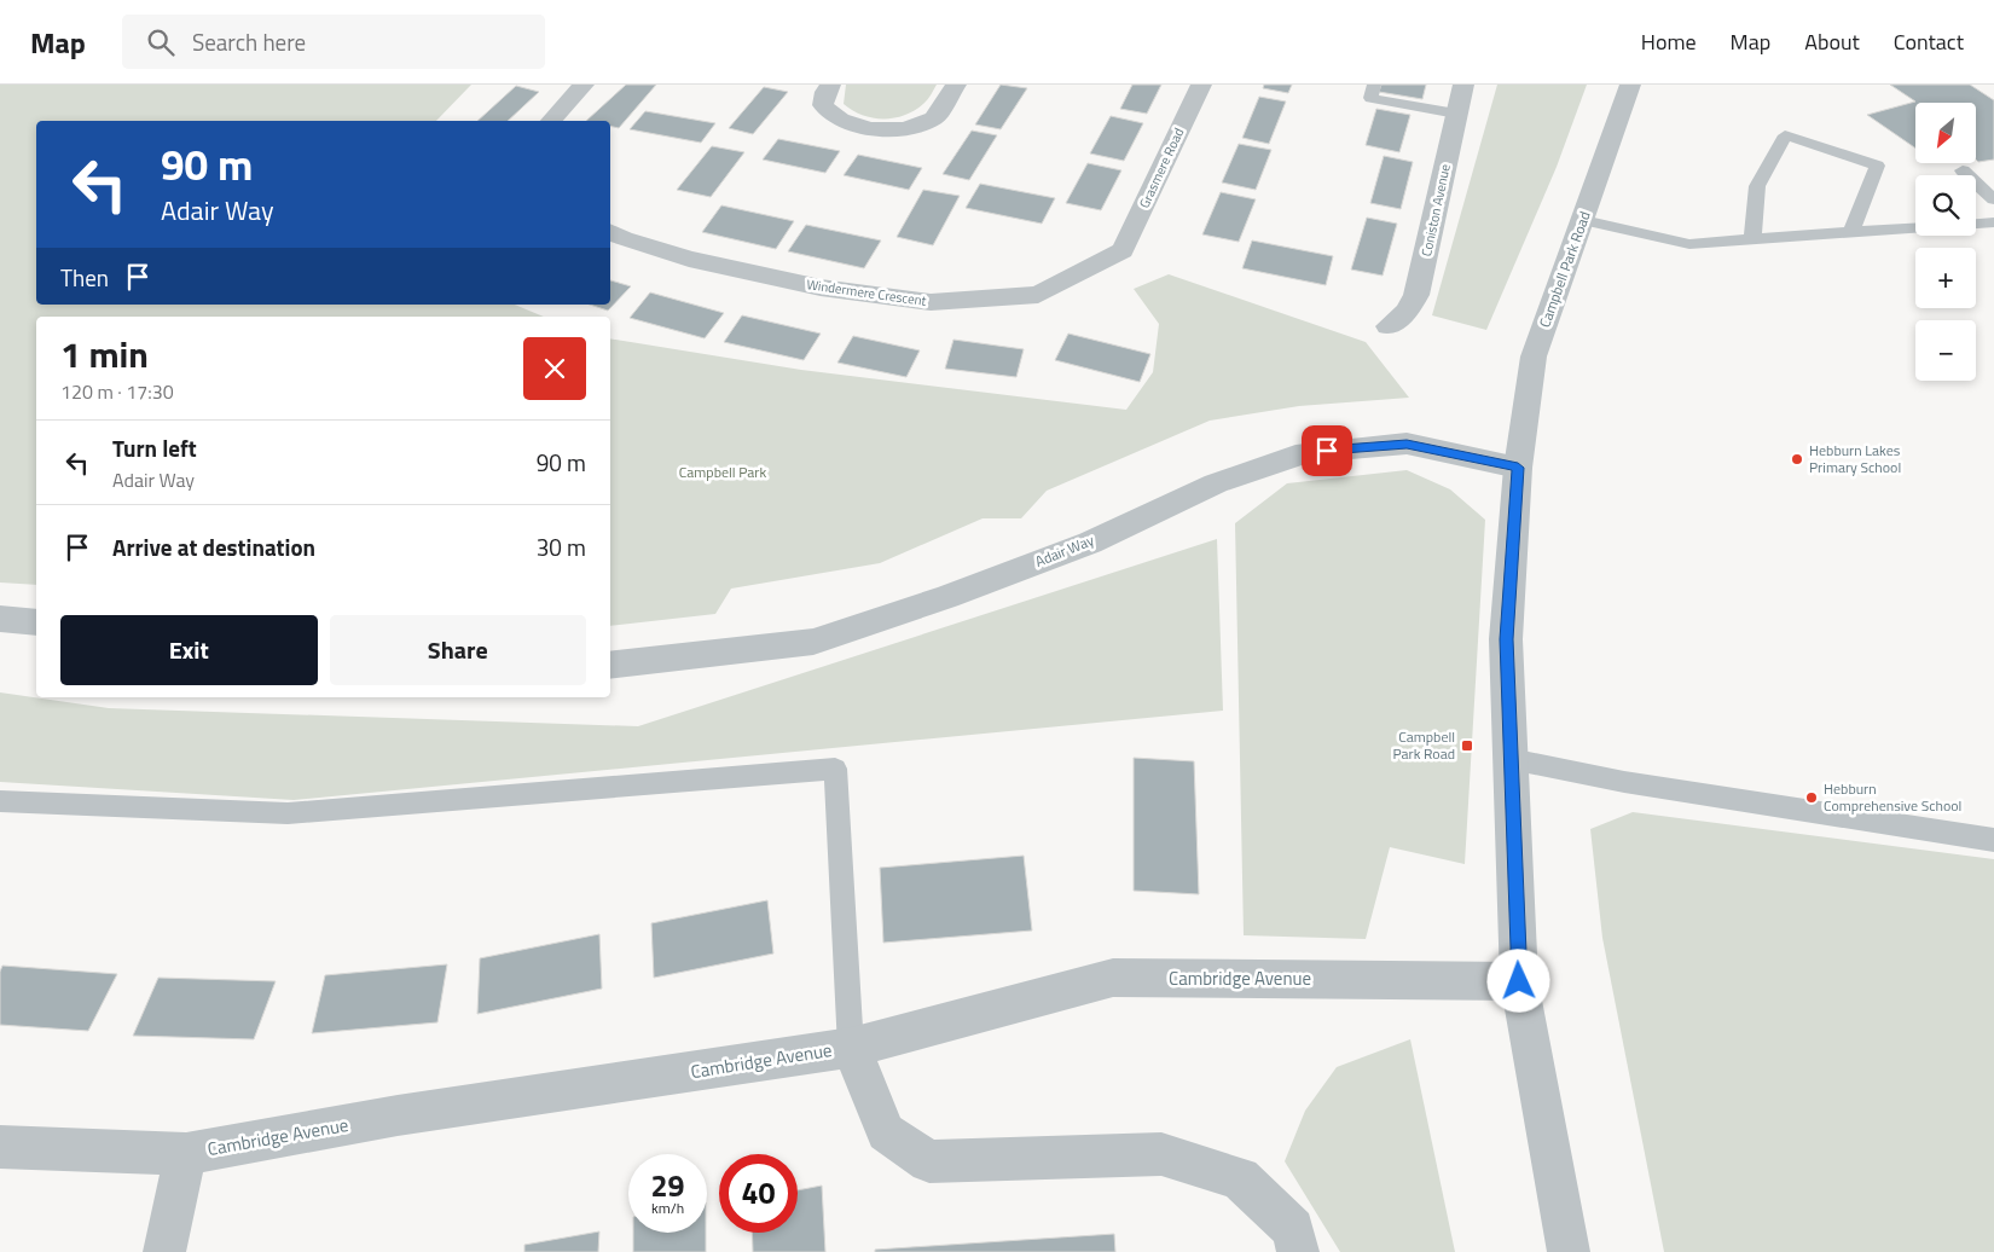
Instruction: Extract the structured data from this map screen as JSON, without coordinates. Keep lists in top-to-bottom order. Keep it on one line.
{"streets":{"street":["Grasmere Road","Coniston Avenue","Campbell Park Road","Windermere Crescent","Adair Way","Cambridge Avenue"]},"crossings":[["Grasmere Road","Windermere Crescent"],["Campbell Park Road","Adair Way"],["Campbell Park Road","Cambridge Avenue"]],"parks":["Campbell Park"],"places":{"other":["Hebburn Lakes Primary School","Hebburn Comprehensive School"],"transit":["Campbell Park Road"]},"north":"bottom left","page":{"header":"Map","search":"Search here","nav":["Home","Map","About","Contact"],"map_buttons":["+","−"],"turn":["90 m","Adair Way"],"then":"Then","heading":["1 min","120 m · 17:30"],"list":[{"name":"Turn left","note":"Adair Way","value":"90 m"},{"name":"Arrive at destination","value":"30 m"}],"buttons":["Exit","Share"],"speed":"29 km/h","limit":"40"}}
